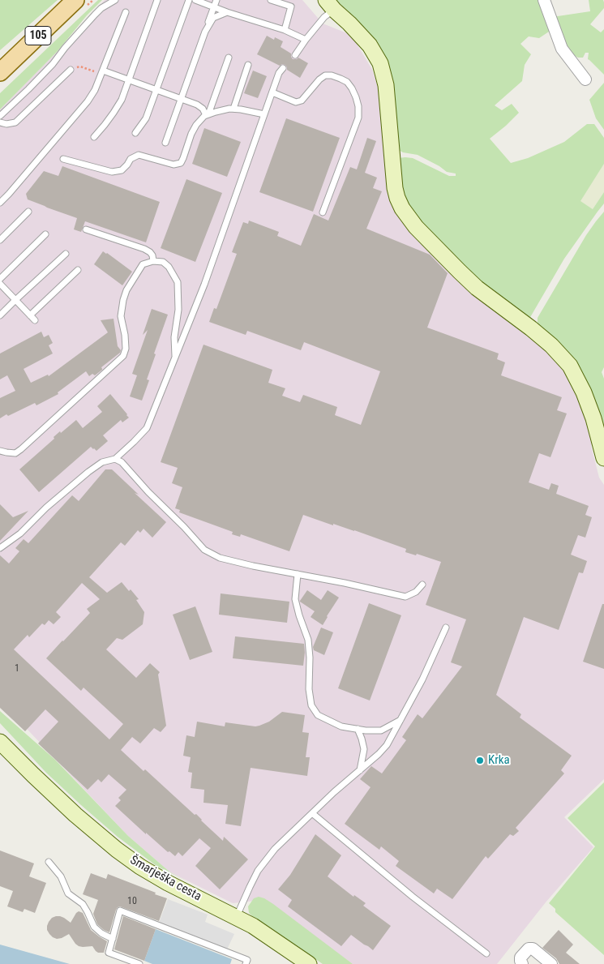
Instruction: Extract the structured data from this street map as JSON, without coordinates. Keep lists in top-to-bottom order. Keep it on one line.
{"streets":{"main road":["105"],"street":["Šmarješka cesta"]},"places":["Krka"],"house_numbers":["1","10"]}
